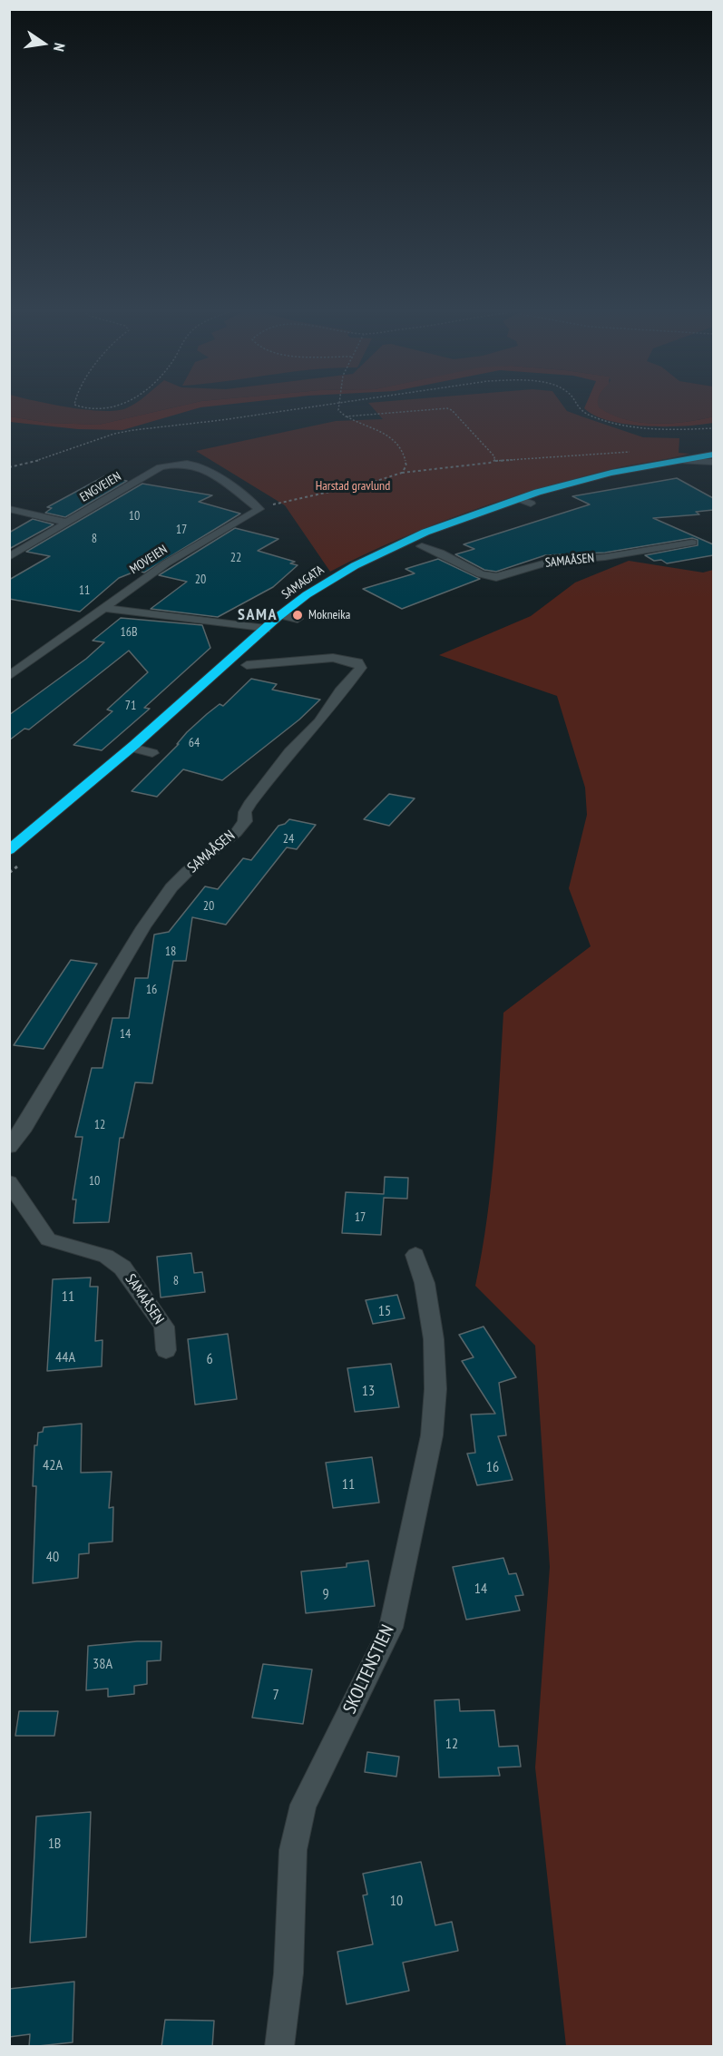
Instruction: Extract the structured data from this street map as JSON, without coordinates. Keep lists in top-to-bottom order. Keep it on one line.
{"streets":{"highway":["SAMAGATA"],"street":["ENGVEIEN","MOVEIEN","SAMAÅSEN","SKOLTENSTIEN"]},"crossings":[["ENGVEIEN","MOVEIEN"]],"districts":["SAMA"],"parks":["Harstad gravlund"],"places":["Mokneika"],"house_numbers":["10","17","8","22","20","11","16B","71","64","24","20","18","16","14","12","10","17","8","11","15","44A","6","13","42A","16","11","40","14","9","38A","7","12","1B","10"],"north":"right"}
